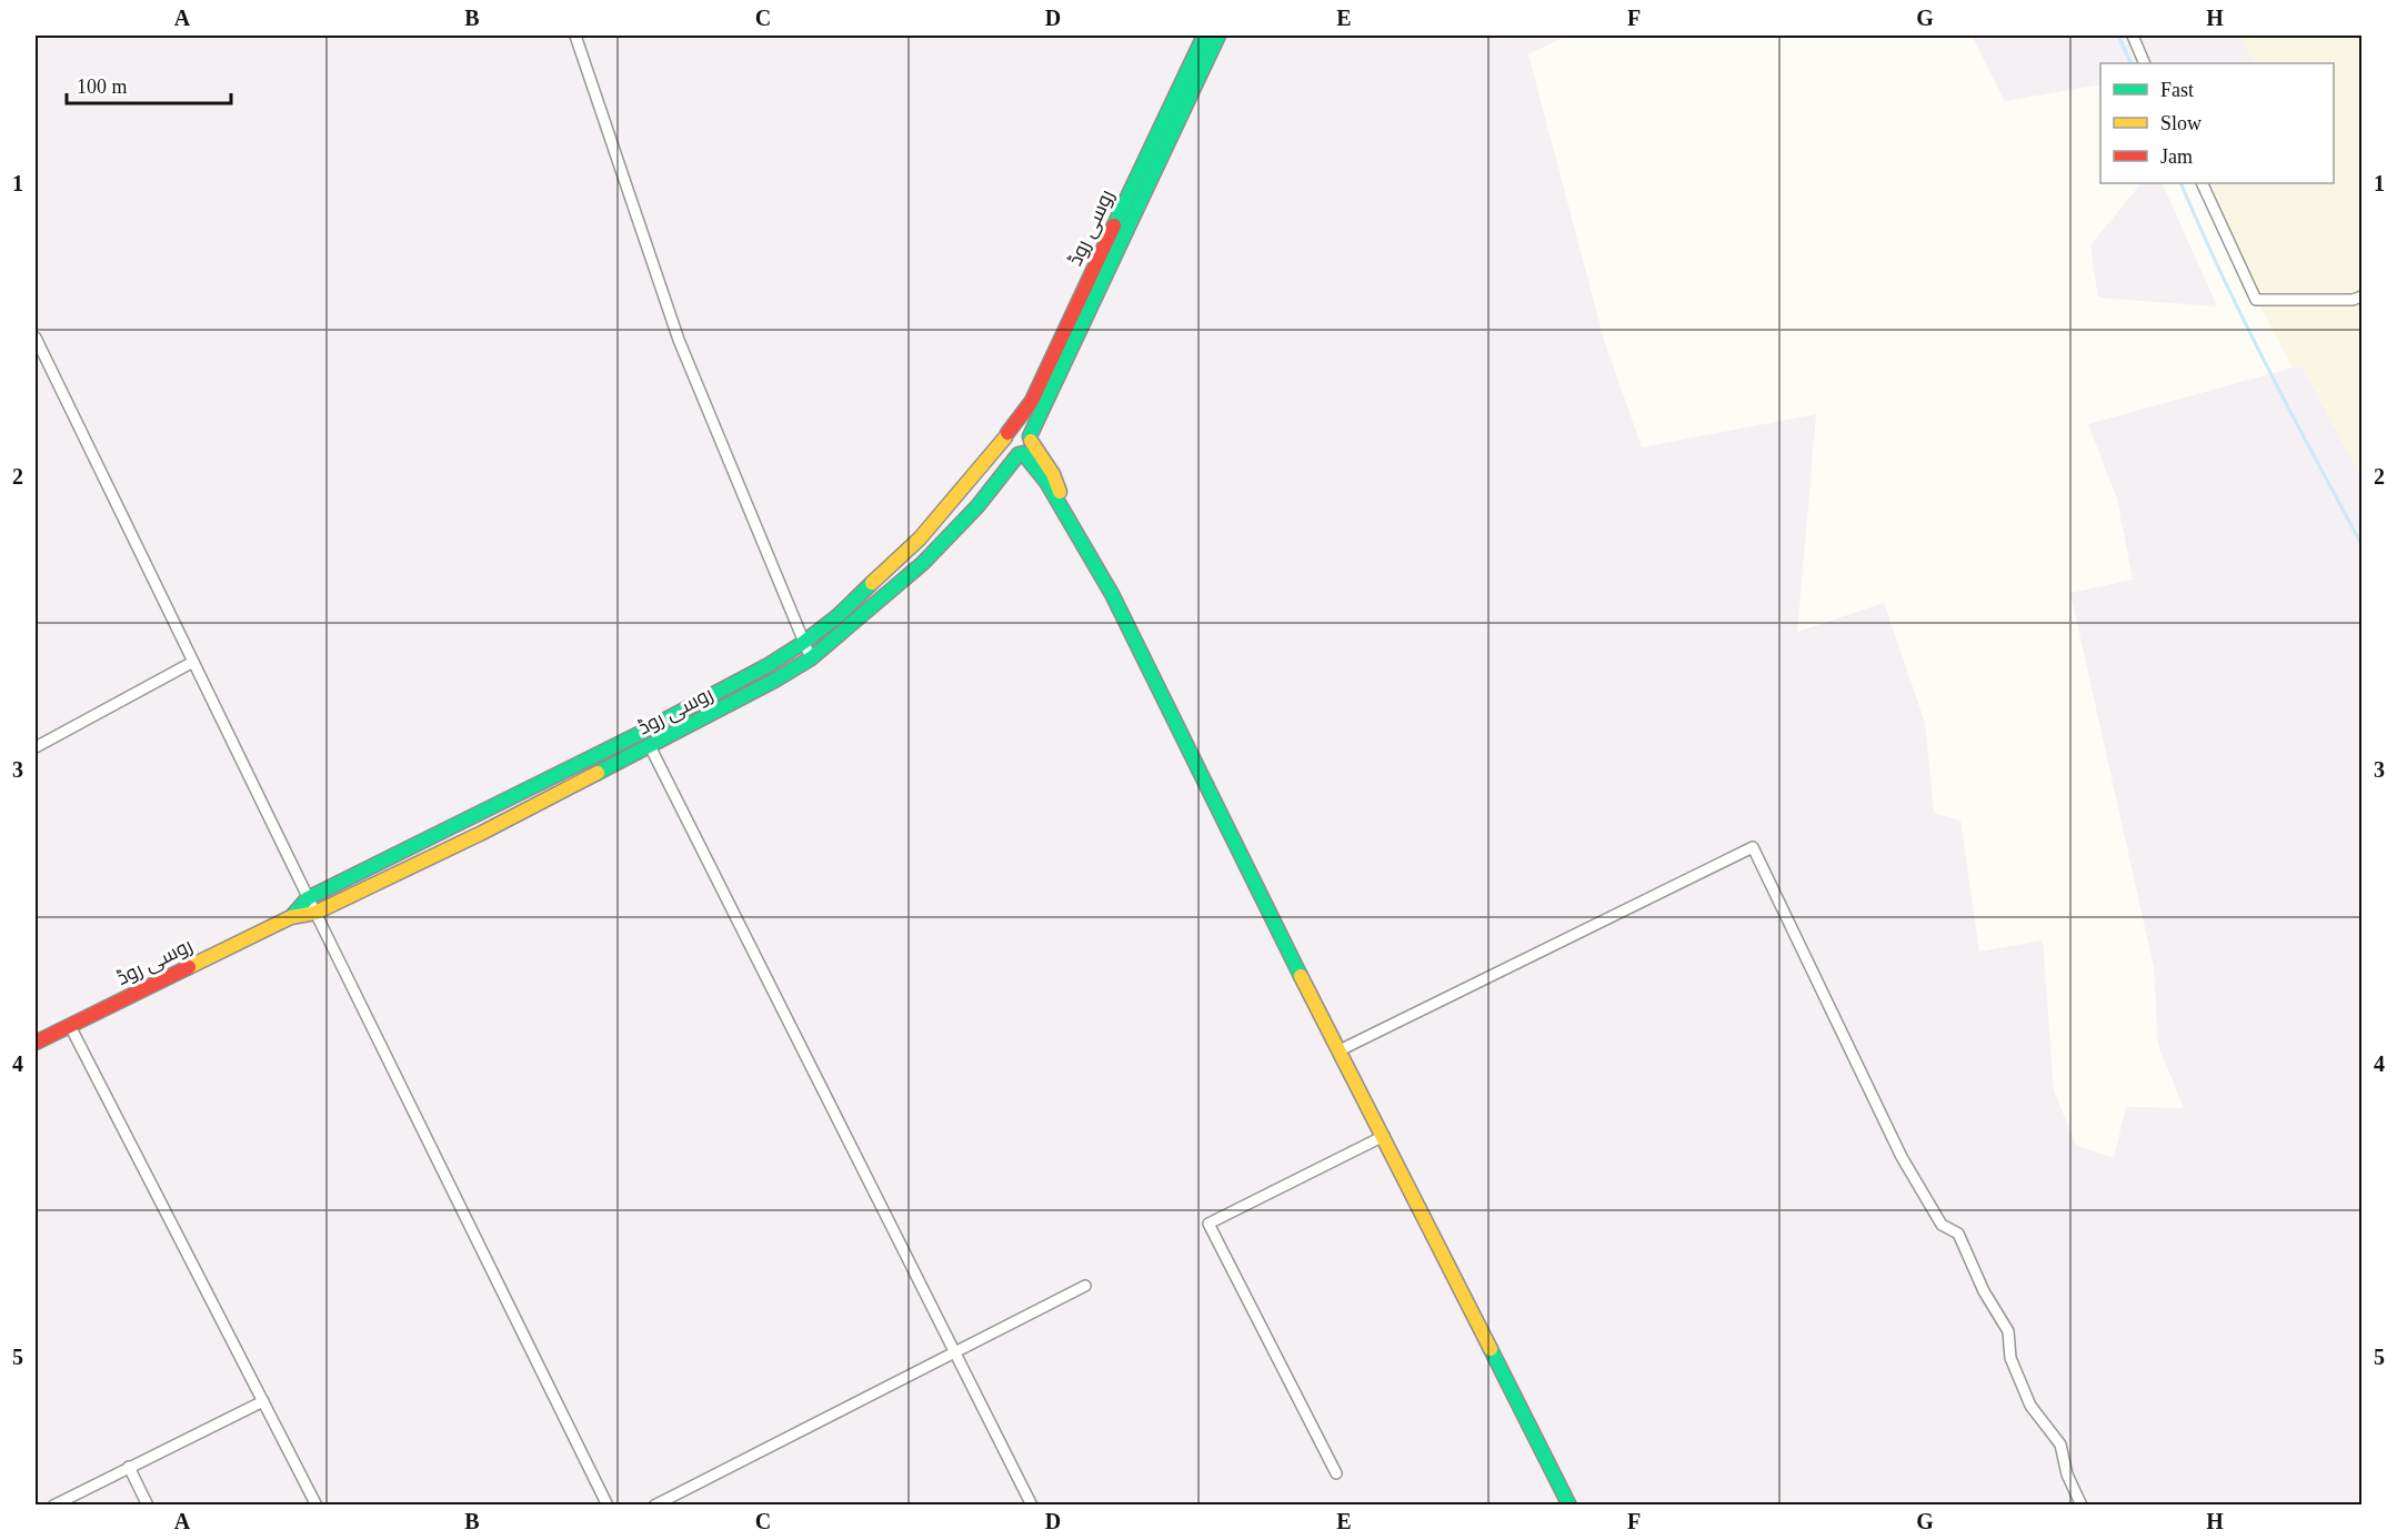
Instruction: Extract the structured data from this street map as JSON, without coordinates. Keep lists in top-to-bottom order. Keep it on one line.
{"streets":{"main road":["روسی روڈ"]},"legend":["Fast","Slow","Jam"],"scale_bar":"100 m","grid":{"columns":["A","B","C","D","E","F","G","H"],"rows":["1","2","3","4","5"]}}
